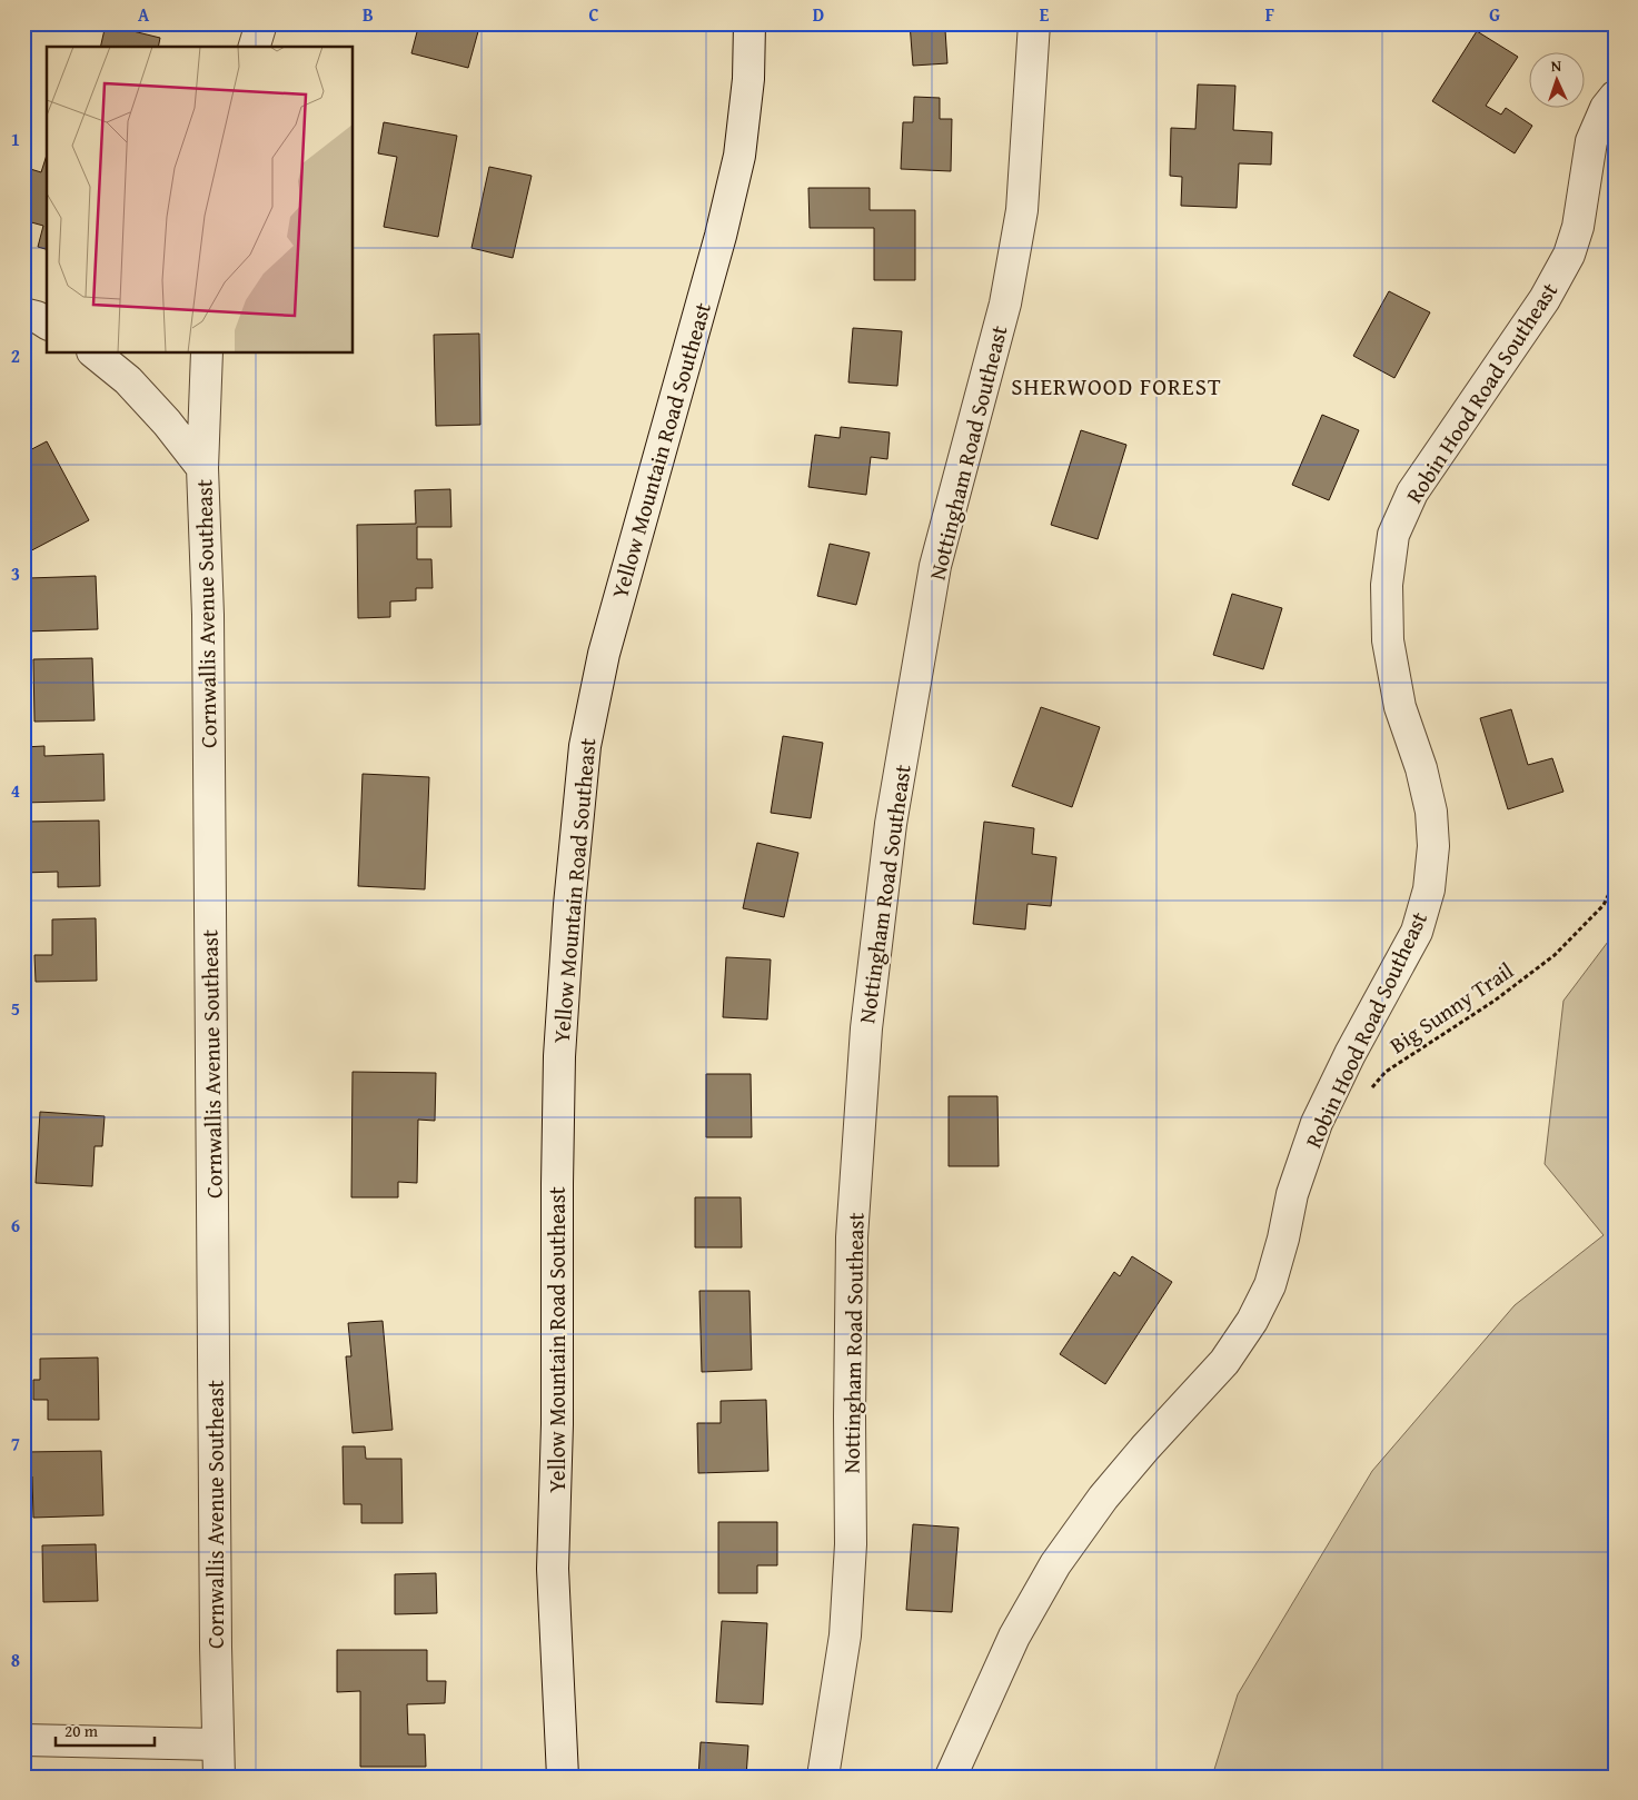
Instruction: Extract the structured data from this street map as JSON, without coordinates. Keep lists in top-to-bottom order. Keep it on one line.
{"streets":{"street":["Robin Hood Road Southeast","Yellow Mountain Road Southeast","Nottingham Road Southeast","Cornwallis Avenue Southeast"],"path":["Big Sunny Trail"]},"districts":["SHERWOOD FOREST"],"scale_bar":"20 m","north":"top","grid":{"columns":["A","B","C","D","E","F","G"],"rows":["1","2","3","4","5","6","7","8"]}}
